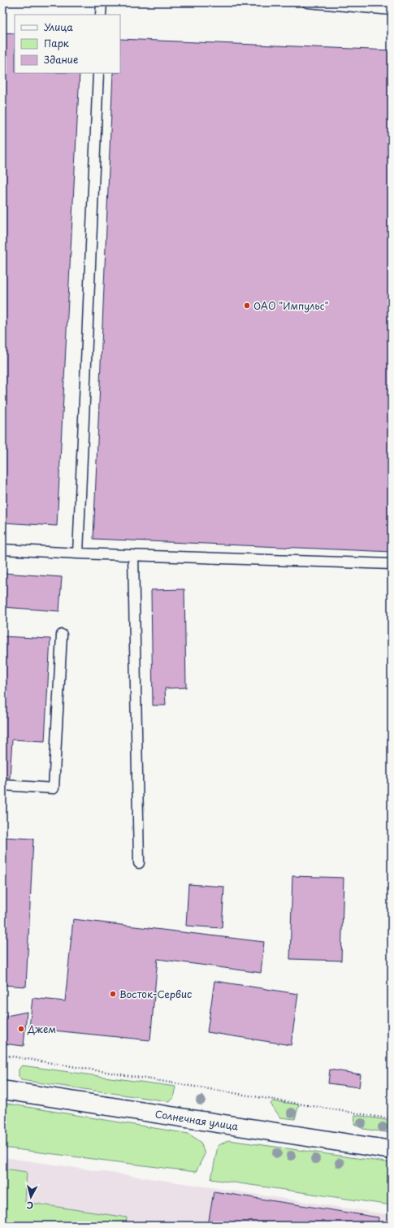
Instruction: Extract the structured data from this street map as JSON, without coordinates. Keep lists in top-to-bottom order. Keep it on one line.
{"streets":{"main road":["Солнечная улица"]},"places":["ОАО \"Импульс\"","Восток-Сервис","Джем"],"legend":["Улица","Парк","Здание"],"north":"bottom"}
